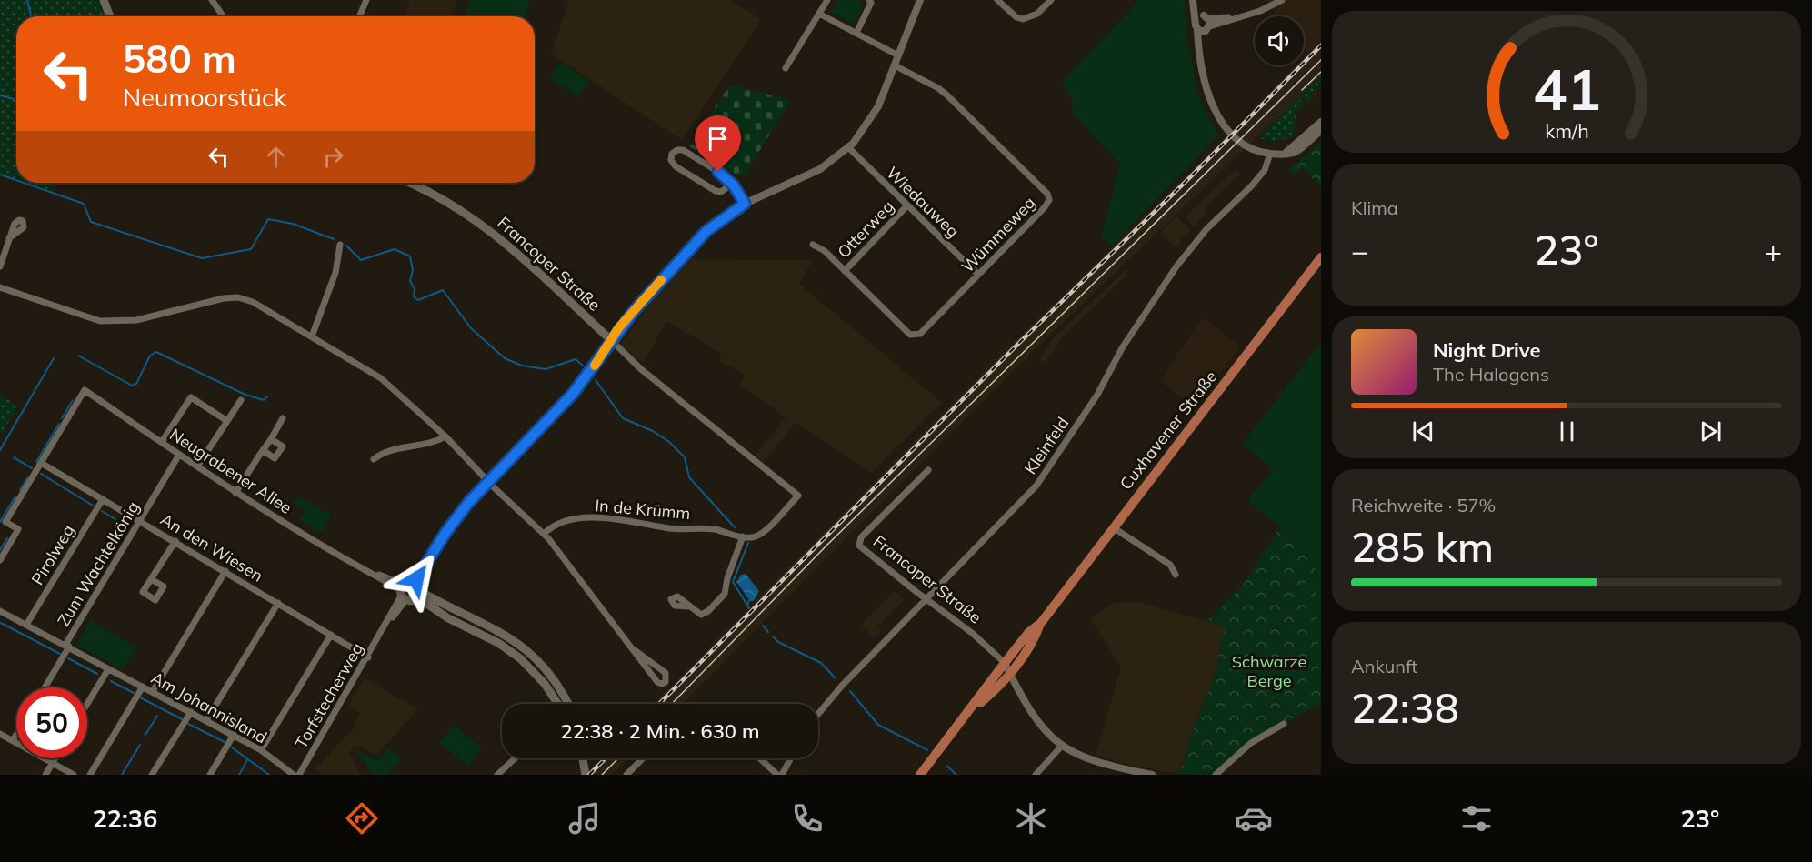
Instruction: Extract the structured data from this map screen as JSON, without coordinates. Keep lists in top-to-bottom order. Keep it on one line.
{"streets":{"main road":["Francoper Straße","Cuxhavener Straße"],"street":["Wiedauweg","Otterweg","Wümmeweg","Kleinfeld","Neugrabener Allee","In de Krümm","An den Wiesen","Pirolweg","Zum Wachtelkönig","Torfstecherweg","Am Johannisland"]},"crossings":[["Wiedauweg","Otterweg"],["Wiedauweg","Wümmeweg"],["Otterweg","Wümmeweg"],["Francoper Straße","Cuxhavener Straße"],["Francoper Straße","Kleinfeld"],["Francoper Straße","In de Krümm"],["Neugrabener Allee","An den Wiesen"],["Neugrabener Allee","Zum Wachtelkönig"],["Neugrabener Allee","Torfstecherweg"],["An den Wiesen","Pirolweg"],["An den Wiesen","Zum Wachtelkönig"],["An den Wiesen","Torfstecherweg"],["Zum Wachtelkönig","Am Johannisland"]],"parks":["Schwarze Berge"],"page":{"turn":["580 m","Neumoorstück"],"tile":["Klima",["Reichweite · 57%","285 km"],["Ankunft","22:38"]],"heat":["−","23°","+"],"song":["Night Drive","The Halogens"],"limit":"50","trip":"22:38 · 2 Min. · 630 m","tabs":["22:36","23°"],"gauge":["41","km/h"]}}
